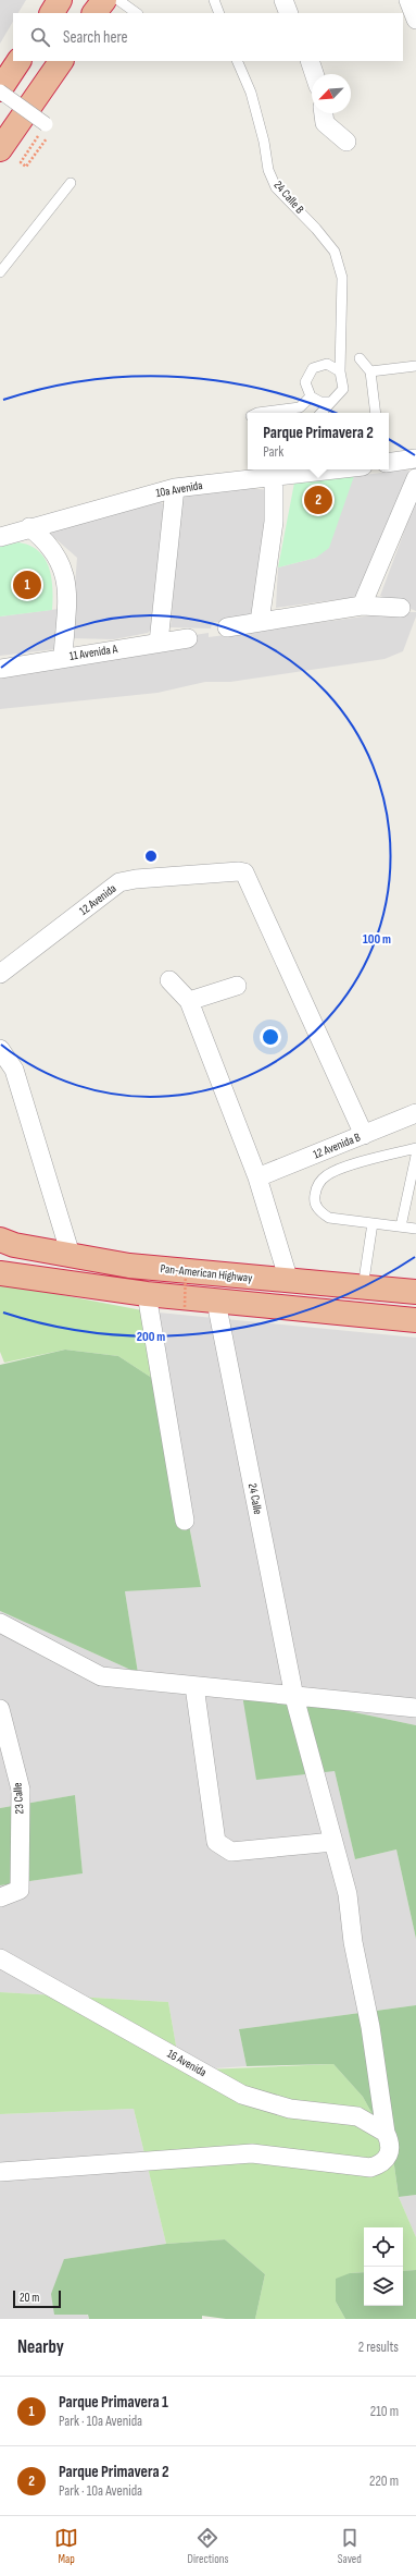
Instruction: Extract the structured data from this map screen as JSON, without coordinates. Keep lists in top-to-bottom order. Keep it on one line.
{"streets":{"highway":["Pan-American Highway"],"street":["10a Avenida","11 Avenida A","12 Avenida","12 Avenida B","24 Calle","23 Calle","16 Avenida"],"lane":["24 Calle B"]},"crossings":[["12 Avenida","12 Avenida B"],["24 Calle","16 Avenida"]],"scale_bar":"20 m","north":"bottom left","page":{"search":"Search here","popup":["Parque Primavera 2","Park"],"pins":["2","1"],"scale":"20 m","heading":["Nearby","2 results"],"list":[{"mark":"1","name":"Parque Primavera 1","note":"Park · 10a Avenida","value":"210 m"},{"mark":"2","name":"Parque Primavera 2","note":"Park · 10a Avenida","value":"220 m"}],"nav":["Map","Directions","Saved"]},"rings":["100 m","200 m"]}
